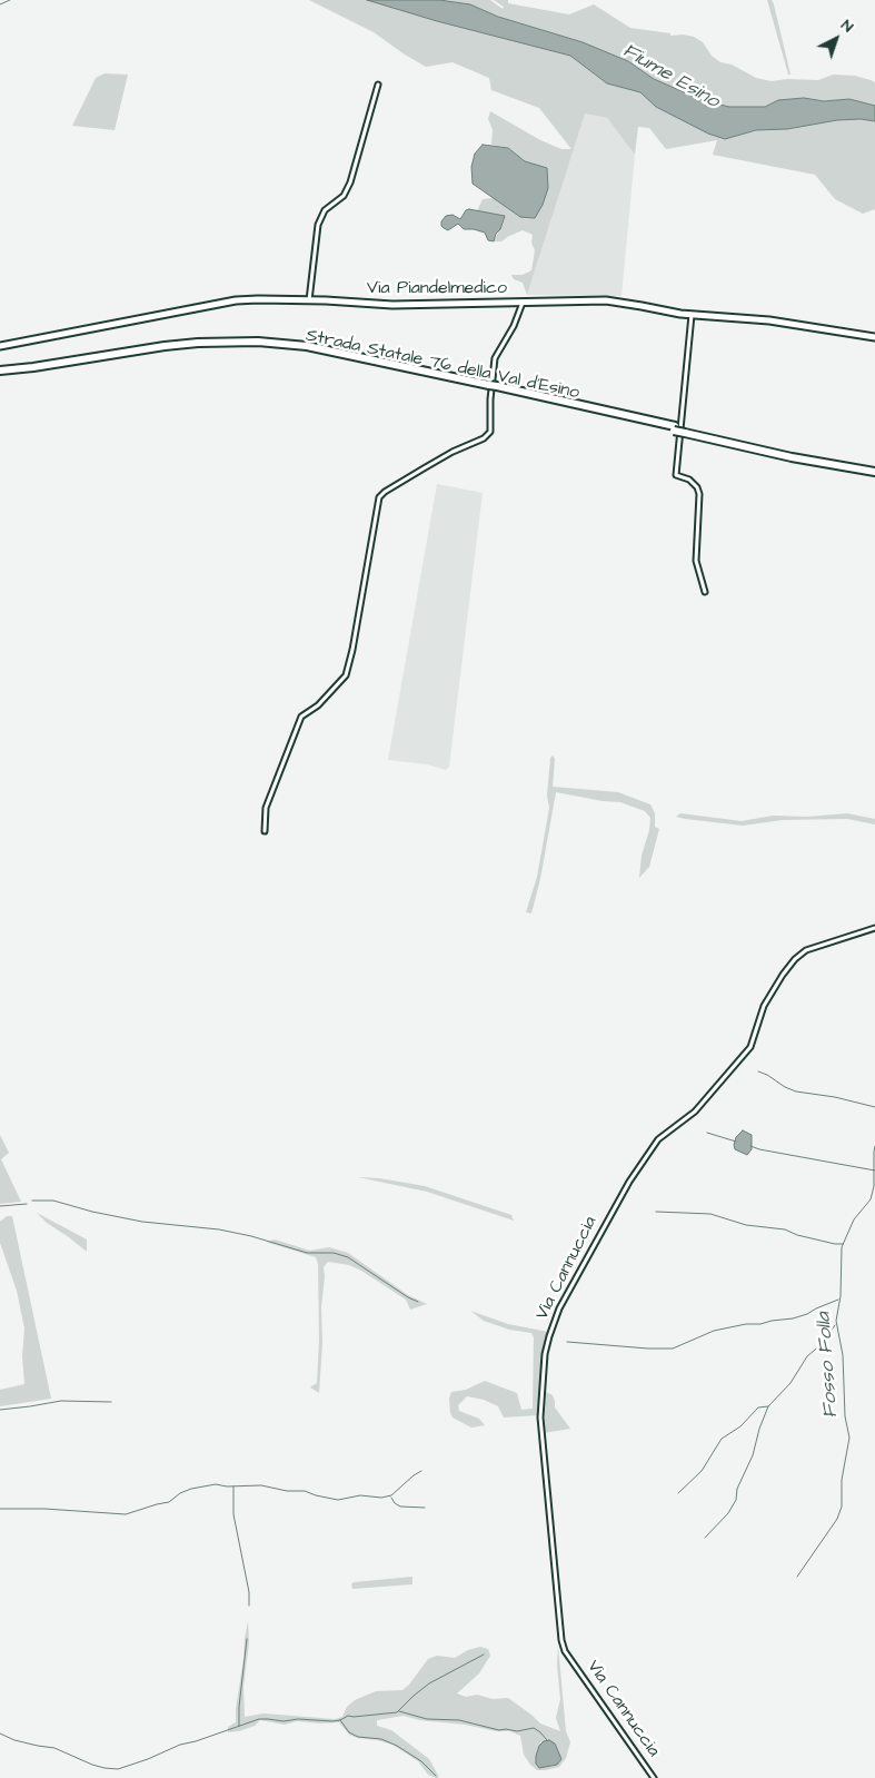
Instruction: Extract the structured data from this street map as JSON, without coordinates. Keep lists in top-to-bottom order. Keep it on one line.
{"streets":{"highway":["Strada Statale 76 della Val d'Esino"],"main road":["Via Piandelmedico"],"street":["Via Cannuccia"]},"water":["Fiume Esino","Fosso Folla"],"north":"top right"}
